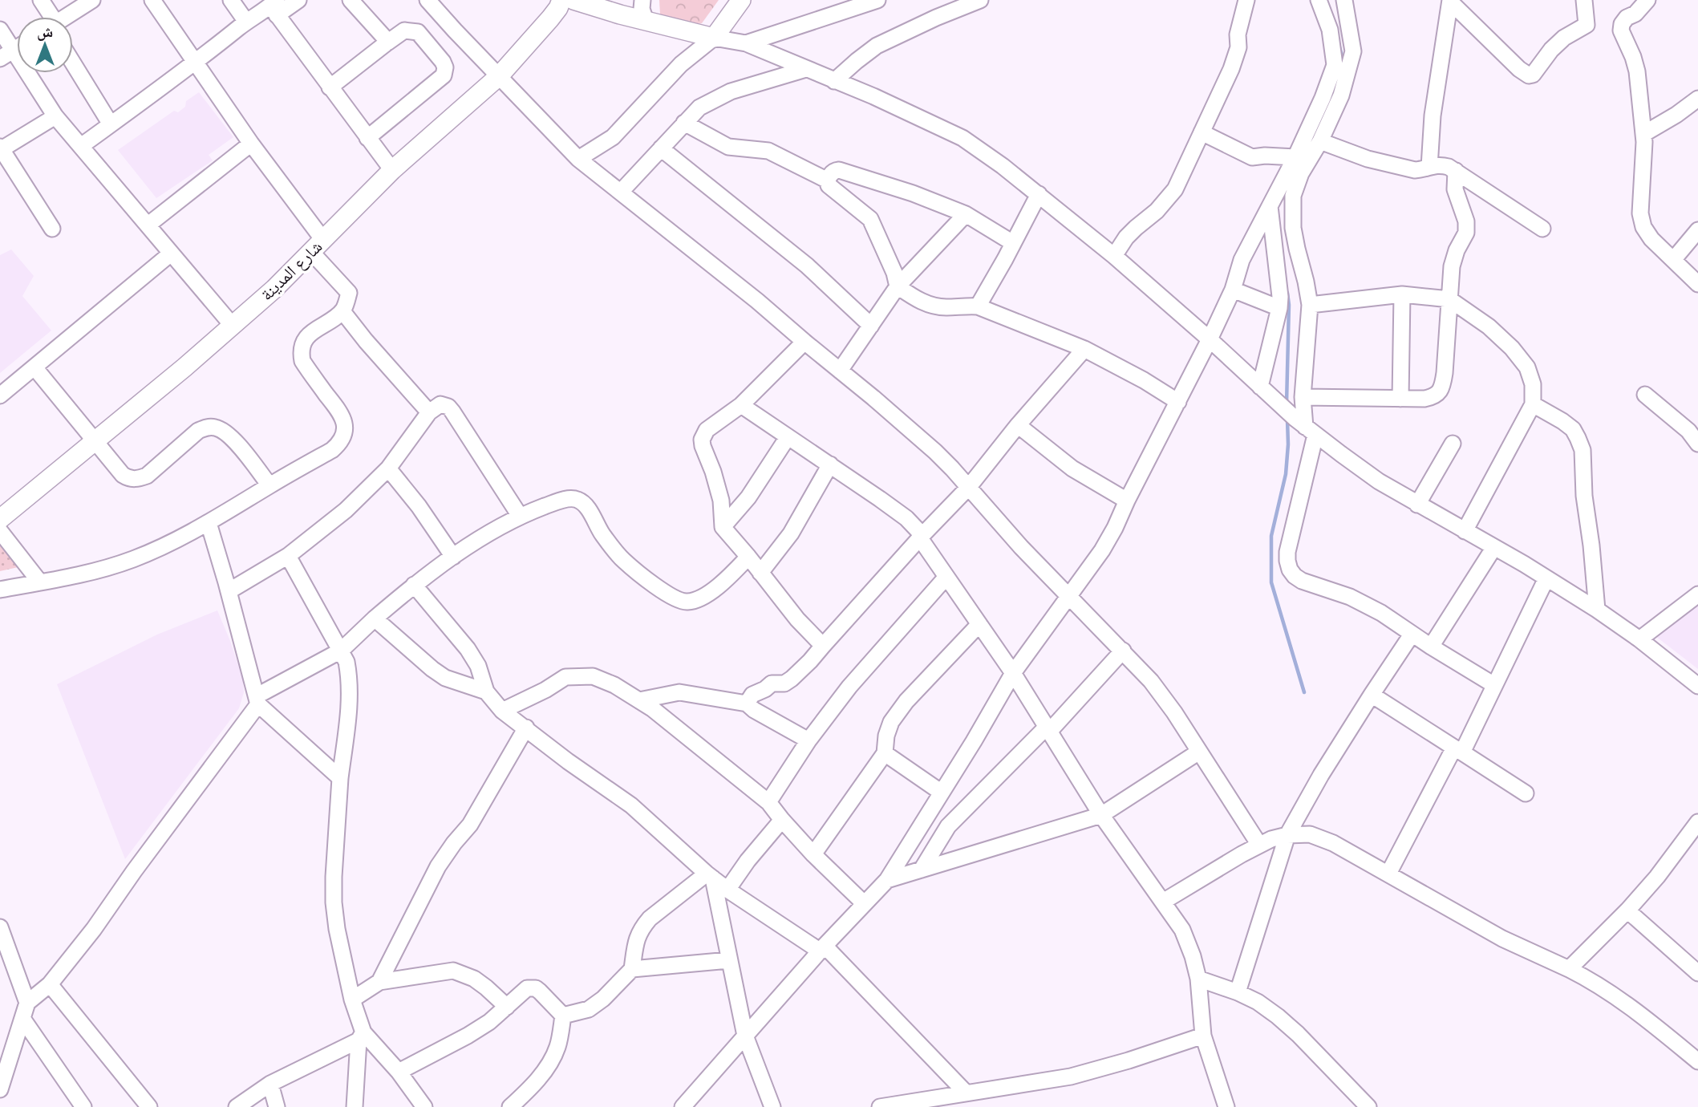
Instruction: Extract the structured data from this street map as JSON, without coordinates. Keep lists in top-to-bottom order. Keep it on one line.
{"streets":{"street":["شارع المدينة"]},"north":"top"}
